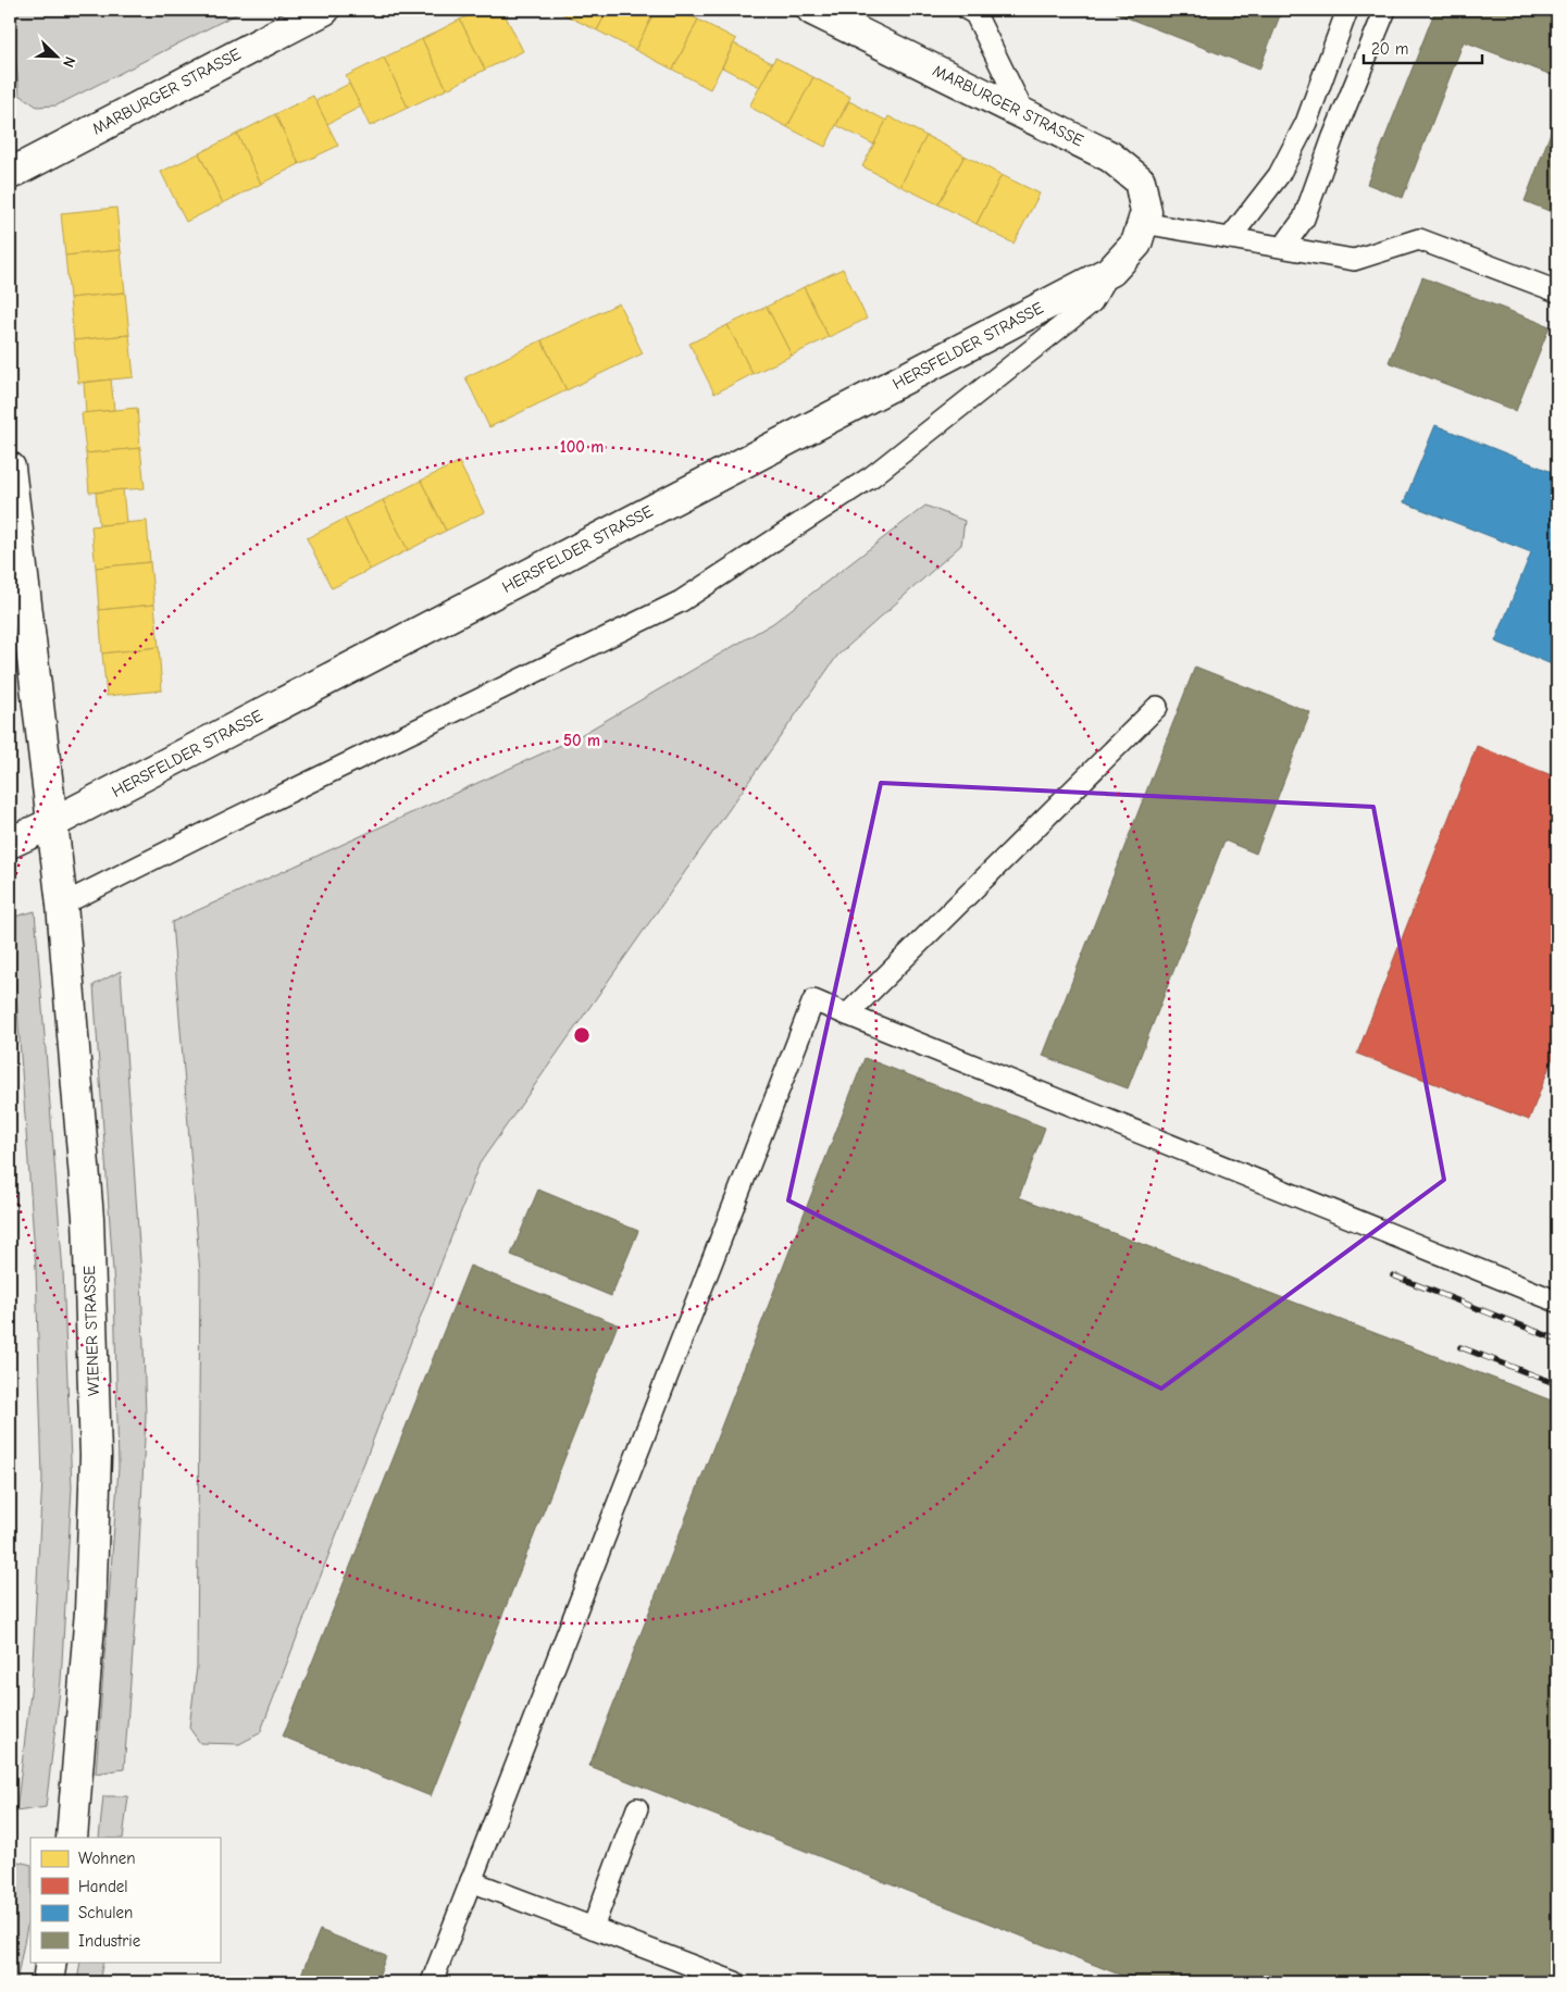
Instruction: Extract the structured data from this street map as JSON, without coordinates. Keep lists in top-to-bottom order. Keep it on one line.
{"streets":{"street":["MARBURGER STRASSE","HERSFELDER STRASSE","WIENER STRASSE"]},"crossings":[["MARBURGER STRASSE","HERSFELDER STRASSE"],["HERSFELDER STRASSE","WIENER STRASSE"]],"legend":["Wohnen","Handel","Schulen","Industrie"],"scale_bar":"20 m","north":"bottom right","rings":["100 m","50 m"]}
